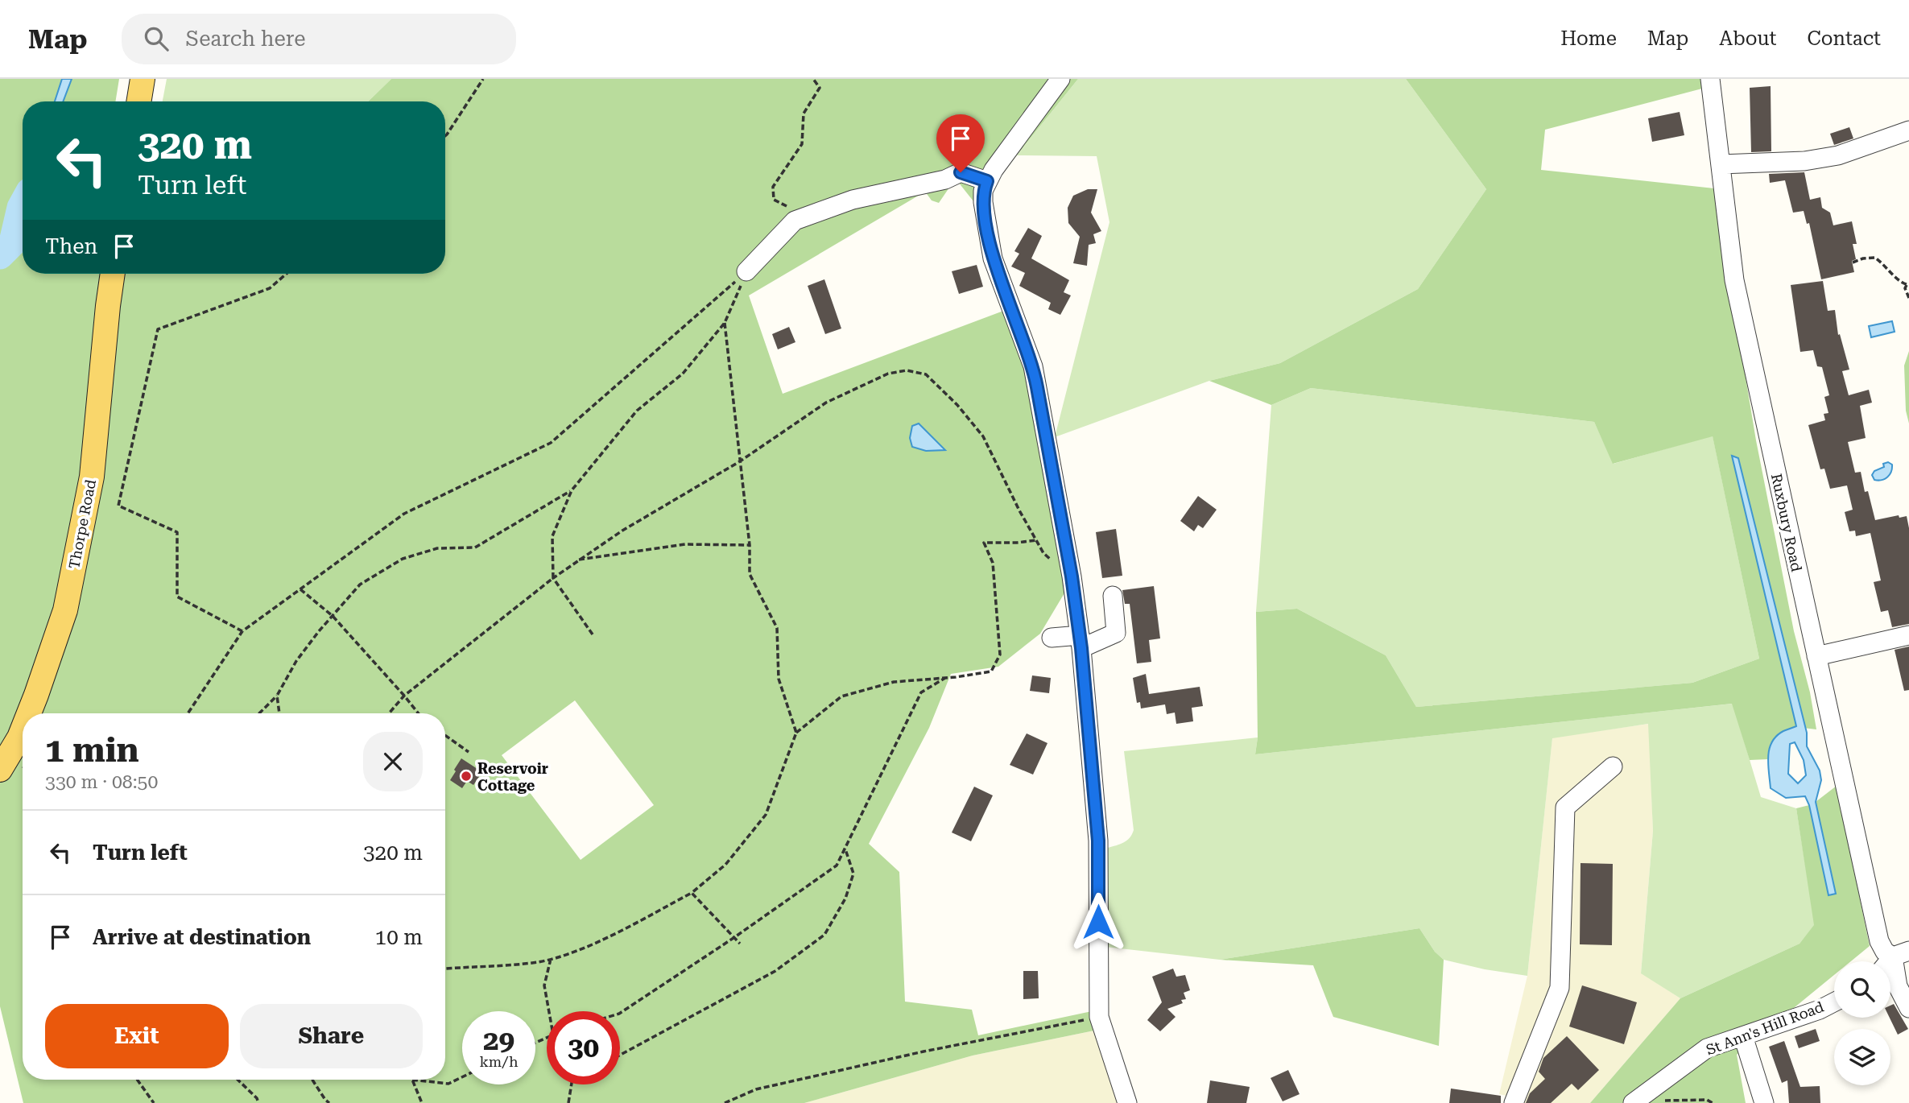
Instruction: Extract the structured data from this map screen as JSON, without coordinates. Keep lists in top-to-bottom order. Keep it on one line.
{"streets":{"main road":["Thorpe Road"],"street":["Ruxbury Road","St Ann's Hill Road"]},"places":["Reservoir Cottage"],"page":{"header":"Map","search":"Search here","nav":["Home","Map","About","Contact"],"turn":["320 m","Turn left"],"then":"Then","heading":["1 min","330 m · 08:50"],"list":[{"name":"Turn left","value":"320 m"},{"name":"Arrive at destination","value":"10 m"}],"buttons":["Exit","Share"],"speed":"29 km/h","limit":"30"}}
